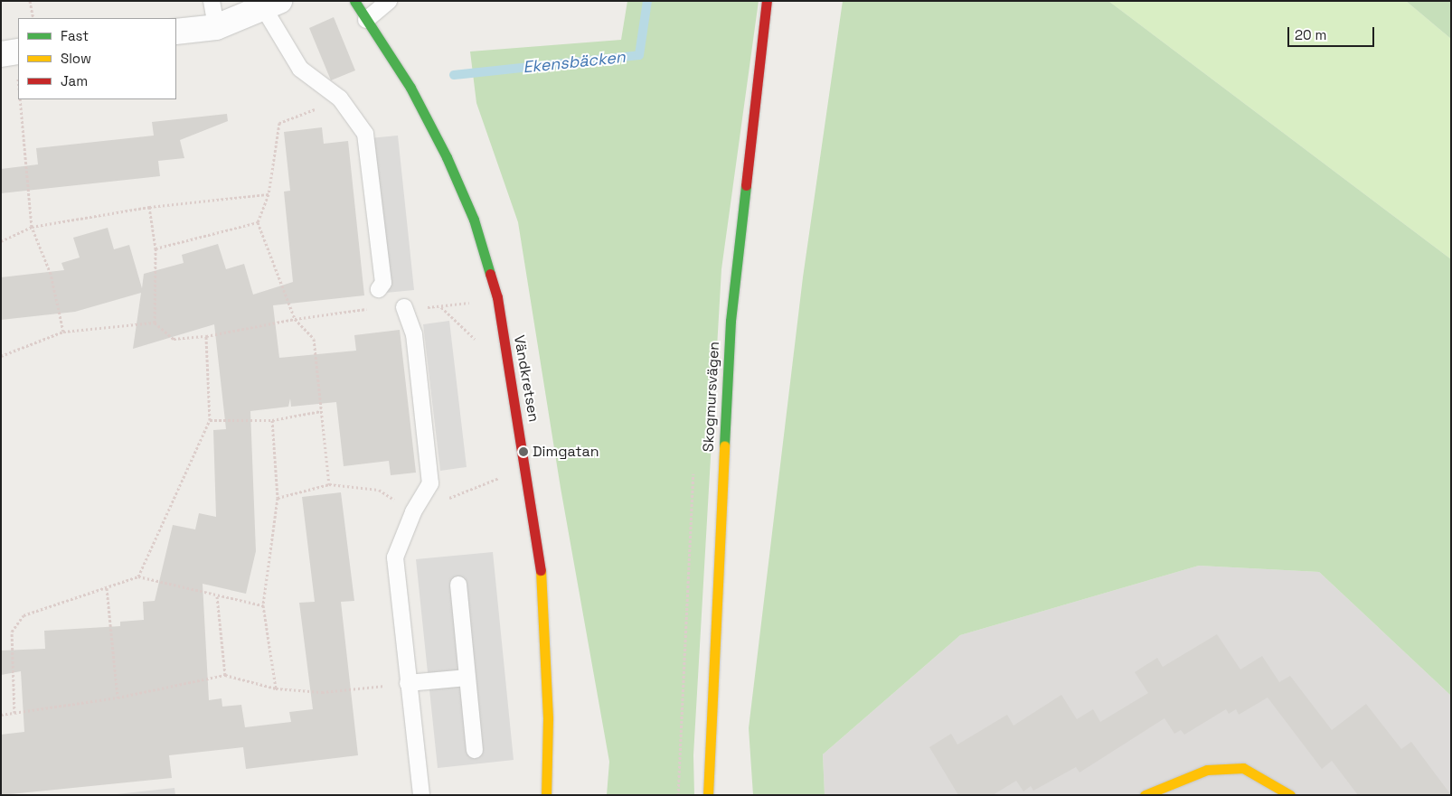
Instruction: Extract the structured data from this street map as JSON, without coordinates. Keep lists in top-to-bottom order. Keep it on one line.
{"streets":{"street":["Vändkretsen","Skogmursvägen"]},"water":["Ekensbäcken"],"places":["Dimgatan"],"legend":["Fast","Slow","Jam"],"scale_bar":"20 m"}
